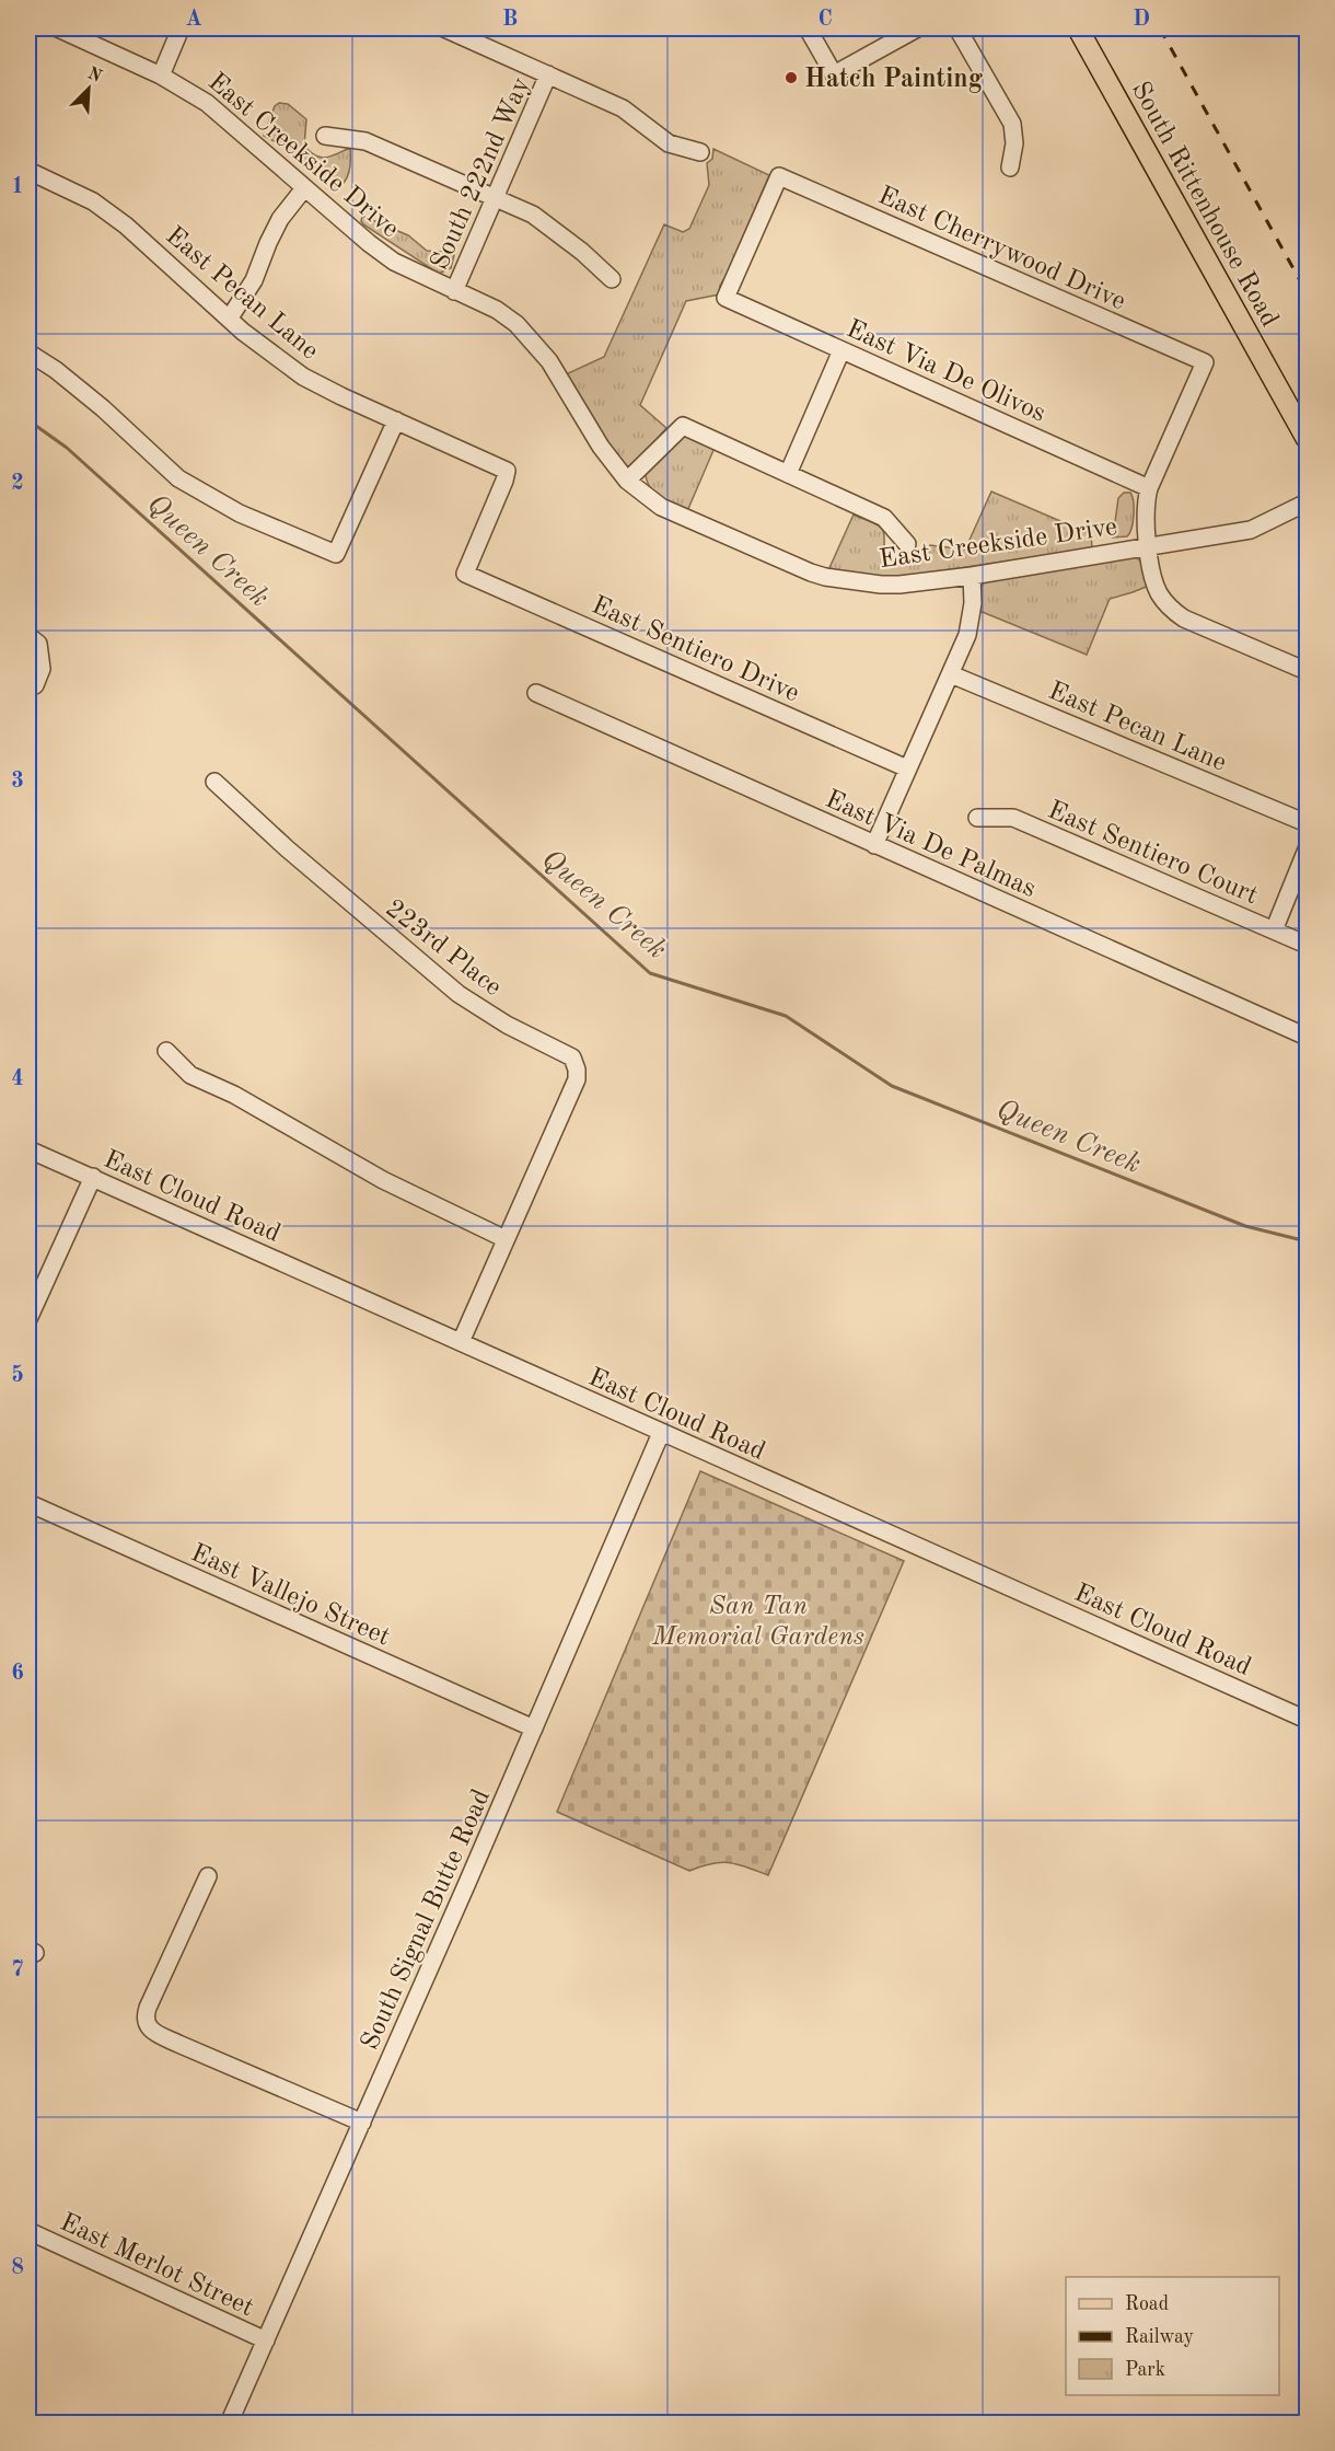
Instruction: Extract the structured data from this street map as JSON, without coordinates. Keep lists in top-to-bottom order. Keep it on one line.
{"streets":{"main road":["South Rittenhouse Road"],"street":["East Creekside Drive","South 222nd Way","East Cherrywood Drive","East Pecan Lane","East Via De Olivos","East Sentiero Drive","East Via De Palmas","East Sentiero Court","223rd Place","East Cloud Road","East Vallejo Street","South Signal Butte Road","East Merlot Street"]},"crossings":[["East Creekside Drive","South 222nd Way"],["East Cherrywood Drive","East Via De Olivos"],["East Pecan Lane","East Sentiero Drive"],["223rd Place","East Cloud Road"],["East Cloud Road","South Signal Butte Road"],["East Vallejo Street","South Signal Butte Road"],["South Signal Butte Road","East Merlot Street"]],"water":["Queen Creek"],"parks":["San Tan Memorial Gardens"],"places":["Hatch Painting"],"legend":["Road","Railway","Park"],"north":"top right","grid":{"columns":["A","B","C","D"],"rows":["1","2","3","4","5","6","7","8"]}}
